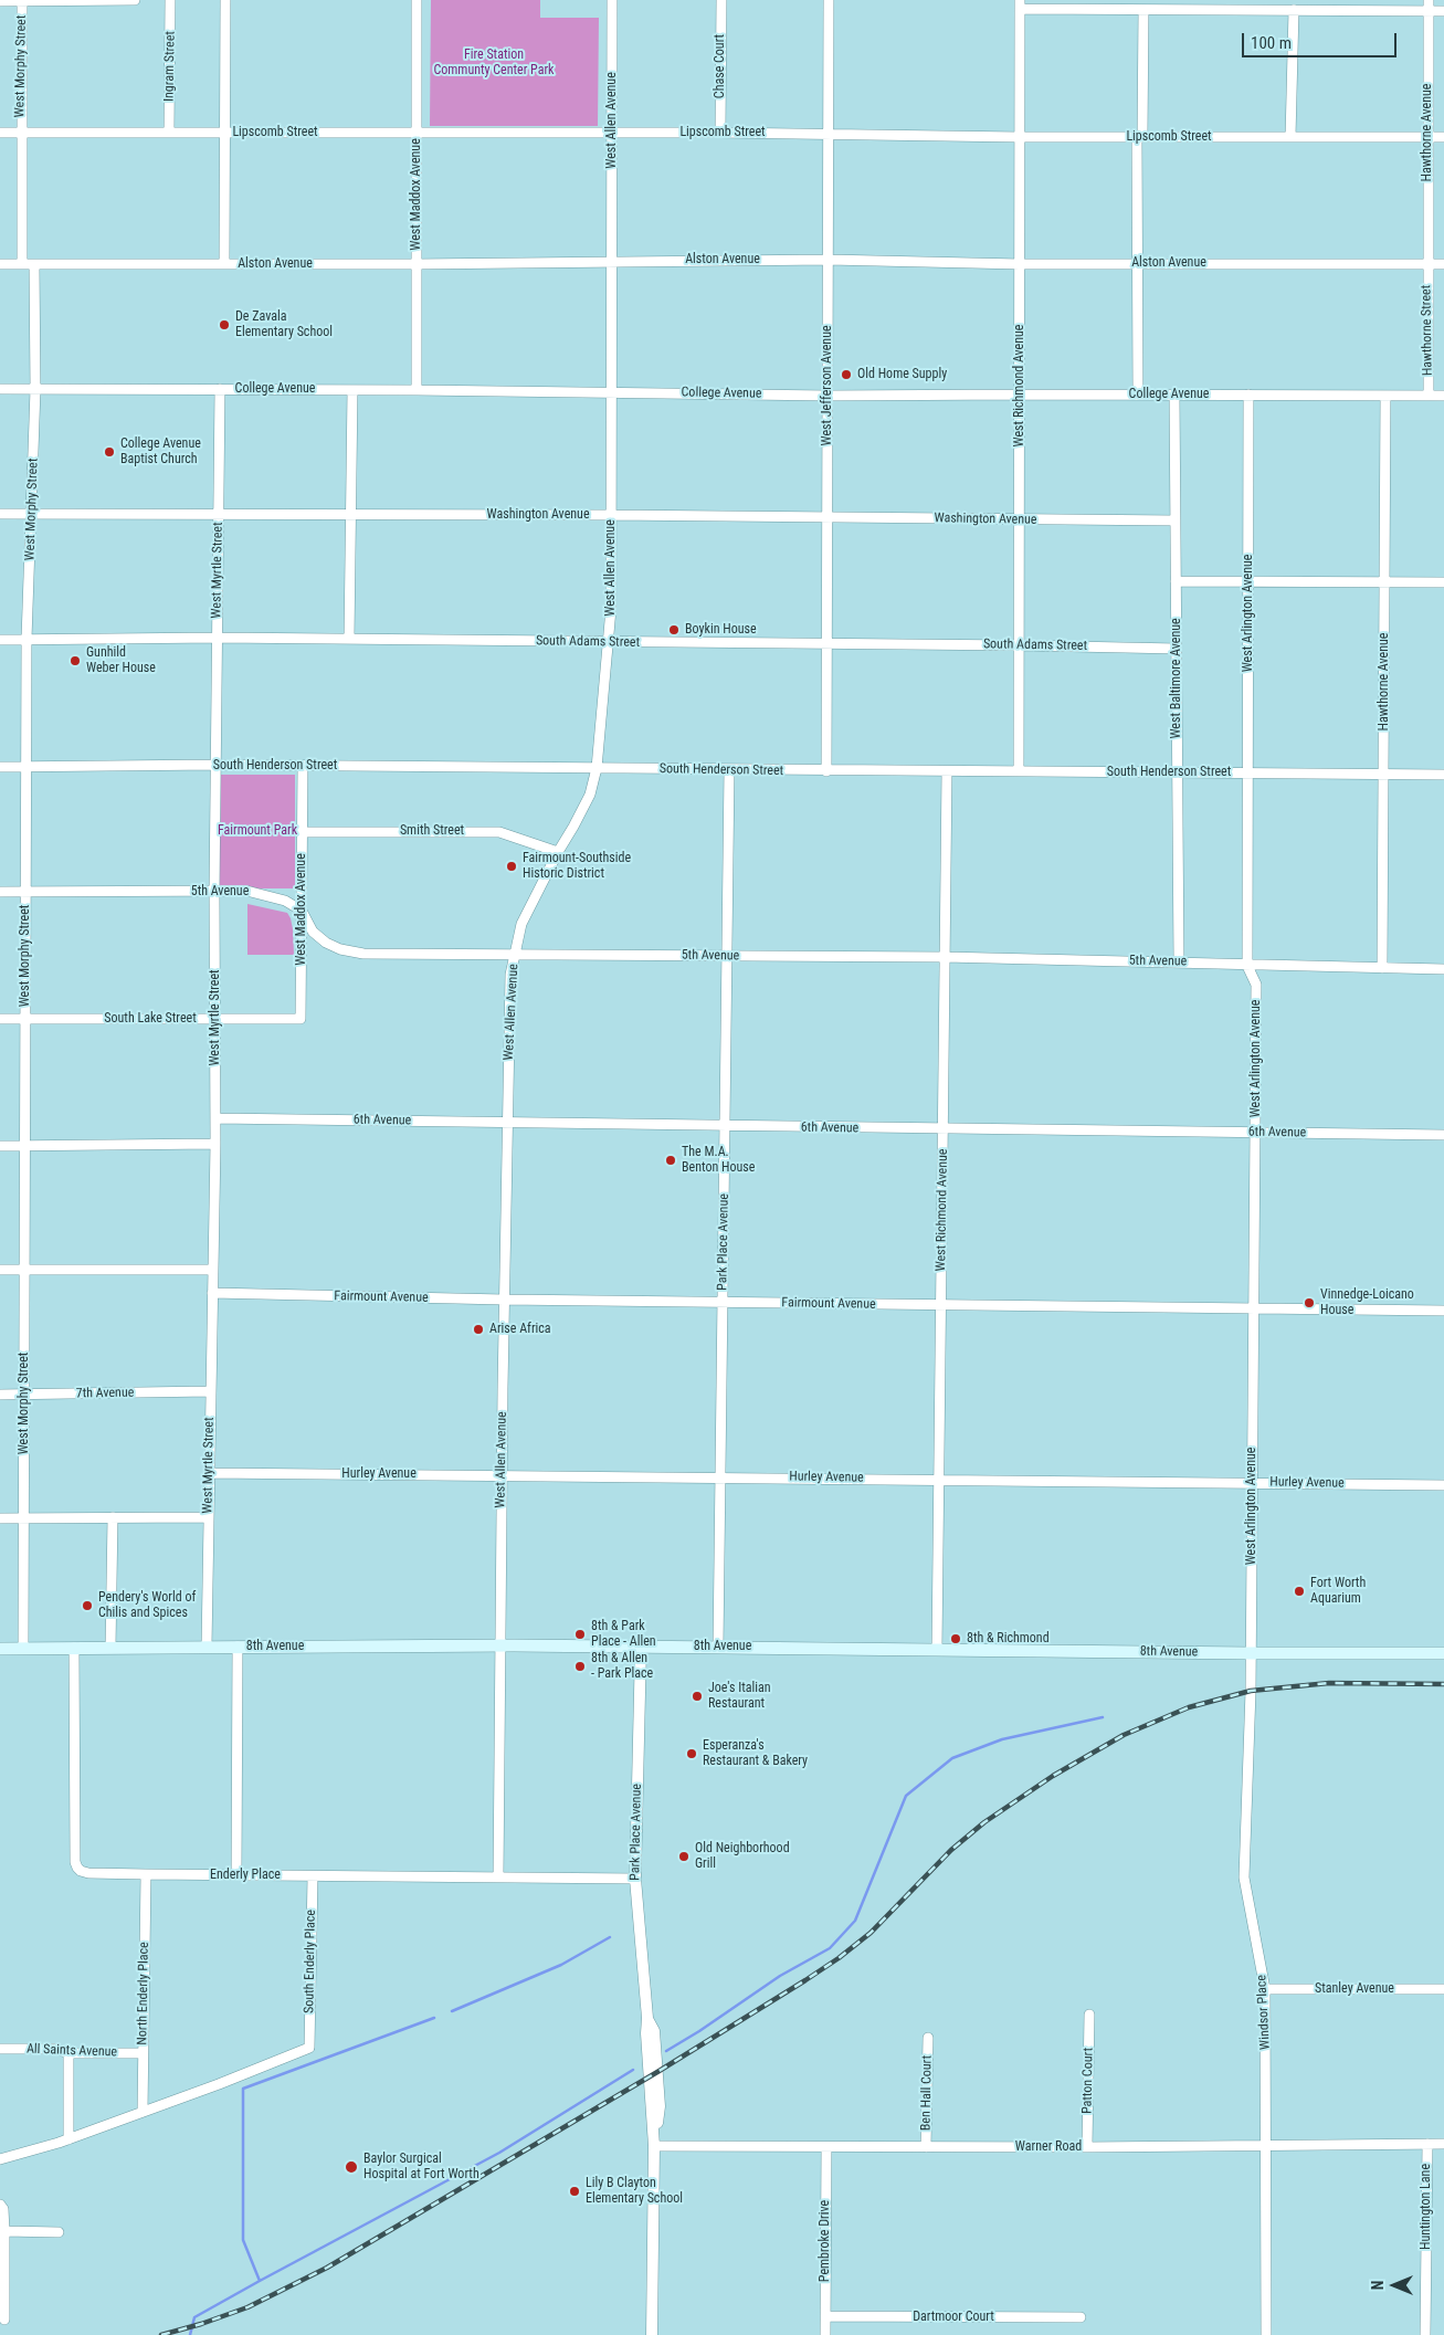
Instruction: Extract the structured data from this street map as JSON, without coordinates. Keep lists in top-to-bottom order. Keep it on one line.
{"streets":{"main road":["8th Avenue"],"street":["West Morphy Street","Ingram Street","Chase Court","West Allen Avenue","Lipscomb Street","Hawthorne Avenue","West Maddox Avenue","Alston Avenue","Hawthorne Street","West Jefferson Avenue","West Richmond Avenue","College Avenue","Washington Avenue","West Myrtle Street","West Arlington Avenue","South Adams Street","West Baltimore Avenue","South Henderson Street","Smith Street","5th Avenue","South Lake Street","6th Avenue","Park Place Avenue","Fairmount Avenue","7th Avenue","Hurley Avenue","Enderly Place","South Enderly Place","Stanley Avenue","North Enderly Place","Windsor Place","All Saints Avenue","Patton Court","Ben Hall Court","Warner Road","Huntington Lane","Pembroke Drive","Dartmoor Court"]},"crossings":[["West Morphy Street","Lipscomb Street"],["West Morphy Street","Alston Avenue"],["West Morphy Street","College Avenue"],["West Morphy Street","Washington Avenue"],["West Morphy Street","South Adams Street"],["West Morphy Street","South Henderson Street"],["West Morphy Street","5th Avenue"],["West Morphy Street","South Lake Street"],["West Morphy Street","7th Avenue"],["West Morphy Street","8th Avenue"],["Ingram Street","Lipscomb Street"],["Chase Court","Lipscomb Street"],["West Allen Avenue","Lipscomb Street"],["West Allen Avenue","Alston Avenue"],["West Allen Avenue","College Avenue"],["West Allen Avenue","Washington Avenue"],["West Allen Avenue","South Adams Street"],["West Allen Avenue","South Henderson Street"],["West Allen Avenue","Smith Street"],["West Allen Avenue","5th Avenue"],["West Allen Avenue","6th Avenue"],["West Allen Avenue","Fairmount Avenue"],["West Allen Avenue","Hurley Avenue"],["West Allen Avenue","8th Avenue"],["West Allen Avenue","Enderly Place"],["Lipscomb Street","Hawthorne Avenue"],["Lipscomb Street","West Maddox Avenue"],["Lipscomb Street","West Jefferson Avenue"],["Lipscomb Street","West Richmond Avenue"],["Hawthorne Avenue","Alston Avenue"],["Hawthorne Avenue","Hawthorne Street"],["Hawthorne Avenue","College Avenue"],["Hawthorne Avenue","South Henderson Street"],["Hawthorne Avenue","5th Avenue"],["West Maddox Avenue","Alston Avenue"],["West Maddox Avenue","College Avenue"],["West Maddox Avenue","South Henderson Street"],["West Maddox Avenue","Smith Street"],["West Maddox Avenue","5th Avenue"],["West Maddox Avenue","South Lake Street"],["Alston Avenue","Hawthorne Street"],["Alston Avenue","West Jefferson Avenue"],["Alston Avenue","West Richmond Avenue"],["Hawthorne Street","College Avenue"],["West Jefferson Avenue","College Avenue"],["West Jefferson Avenue","Washington Avenue"],["West Jefferson Avenue","South Adams Street"],["West Jefferson Avenue","South Henderson Street"],["West Richmond Avenue","College Avenue"],["West Richmond Avenue","Washington Avenue"],["West Richmond Avenue","South Adams Street"],["West Richmond Avenue","South Henderson Street"],["West Richmond Avenue","5th Avenue"],["West Richmond Avenue","6th Avenue"],["West Richmond Avenue","Fairmount Avenue"],["West Richmond Avenue","Hurley Avenue"],["West Richmond Avenue","8th Avenue"],["College Avenue","West Myrtle Street"],["College Avenue","West Arlington Avenue"],["College Avenue","West Baltimore Avenue"],["Washington Avenue","West Myrtle Street"],["Washington Avenue","West Baltimore Avenue"],["West Myrtle Street","South Adams Street"],["West Myrtle Street","South Henderson Street"],["West Myrtle Street","5th Avenue"],["West Myrtle Street","South Lake Street"],["West Myrtle Street","6th Avenue"],["West Myrtle Street","Fairmount Avenue"],["West Myrtle Street","7th Avenue"],["West Myrtle Street","Hurley Avenue"],["West Myrtle Street","8th Avenue"],["West Arlington Avenue","South Henderson Street"],["West Arlington Avenue","5th Avenue"],["West Arlington Avenue","6th Avenue"],["West Arlington Avenue","Fairmount Avenue"],["West Arlington Avenue","Hurley Avenue"],["West Arlington Avenue","8th Avenue"],["West Arlington Avenue","Windsor Place"],["South Adams Street","West Baltimore Avenue"],["West Baltimore Avenue","South Henderson Street"],["West Baltimore Avenue","5th Avenue"],["South Henderson Street","Park Place Avenue"],["5th Avenue","Park Place Avenue"],["6th Avenue","Park Place Avenue"],["Park Place Avenue","Fairmount Avenue"],["Park Place Avenue","Hurley Avenue"],["Park Place Avenue","8th Avenue"],["Park Place Avenue","Enderly Place"],["Park Place Avenue","Warner Road"],["8th Avenue","Enderly Place"],["Enderly Place","South Enderly Place"],["Enderly Place","North Enderly Place"],["South Enderly Place","North Enderly Place"],["Stanley Avenue","Windsor Place"],["North Enderly Place","All Saints Avenue"],["Windsor Place","Warner Road"],["Patton Court","Warner Road"],["Ben Hall Court","Warner Road"],["Warner Road","Huntington Lane"],["Warner Road","Pembroke Drive"],["Pembroke Drive","Dartmoor Court"]],"parks":["Fire Station Communty Center Park","Fairmount Park"],"places":["De Zavala Elementary School","Old Home Supply","College Avenue Baptist Church","Boykin House","Gunhild Weber House","Fairmount-Southside Historic District","The M.A. Benton House","Vinnedge-Loicano House","Arise Africa","Fort Worth Aquarium","Pendery's World of Chilis and Spices","8th & Park Place - Allen","8th & Richmond","8th & Allen - Park Place","Joe's Italian Restaurant","Esperanza's Restaurant & Bakery","Old Neighborhood Grill","Baylor Surgical Hospital at Fort Worth","Lily B Clayton Elementary School"],"scale_bar":"100 m","north":"left"}
